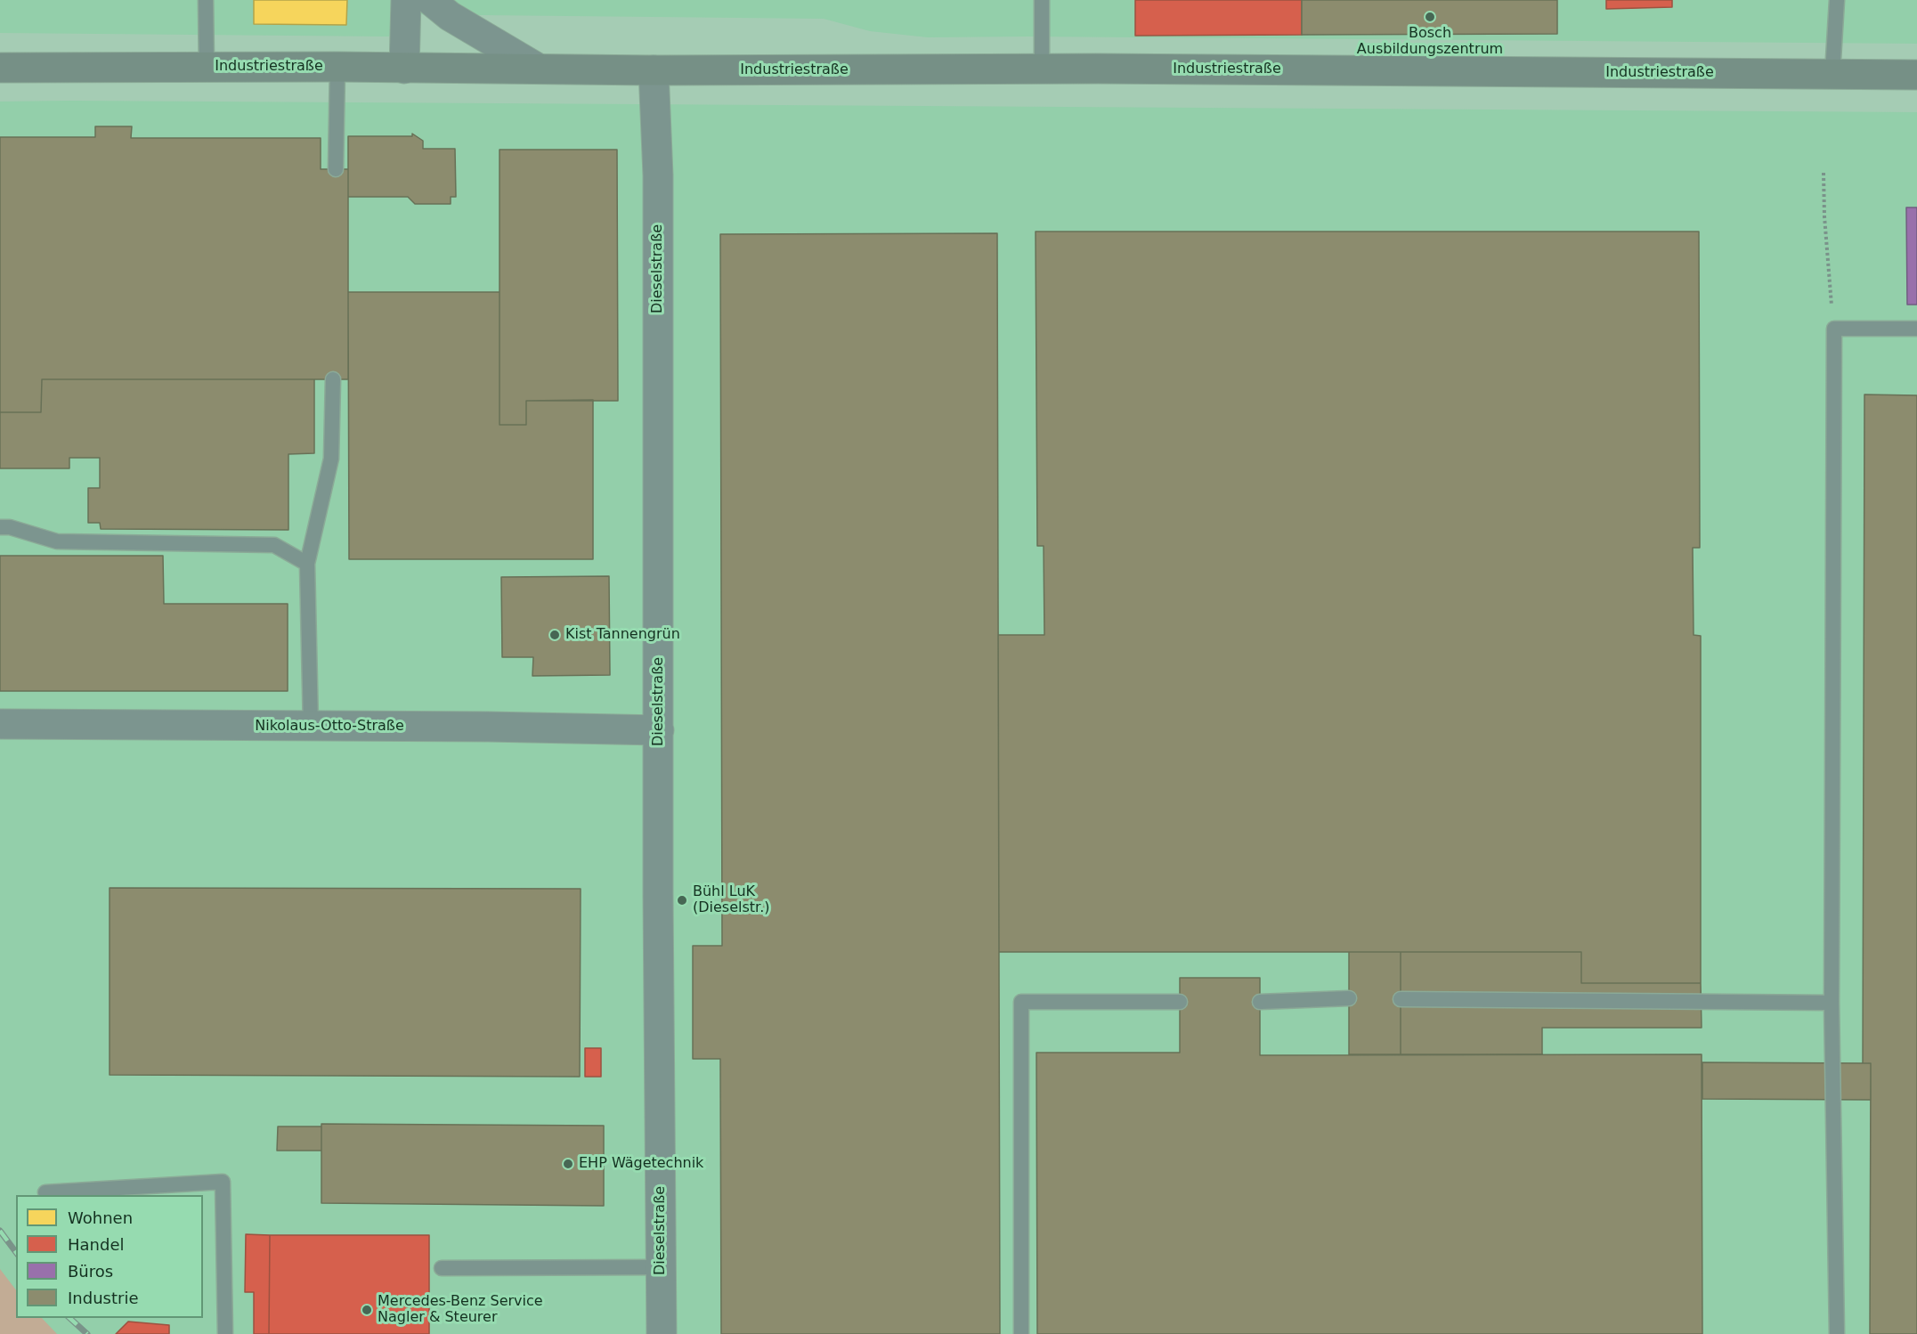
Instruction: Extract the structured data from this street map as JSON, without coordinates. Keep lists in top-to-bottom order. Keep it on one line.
{"streets":{"main road":["Industriestraße"],"street":["Dieselstraße","Nikolaus-Otto-Straße"]},"crossings":[["Industriestraße","Dieselstraße"],["Dieselstraße","Nikolaus-Otto-Straße"]],"places":["Bosch Ausbildungszentrum","Kist Tannengrün","Bühl LuK (Dieselstr.)","EHP Wägetechnik","Mercedes-Benz Service Nagler & Steurer"],"legend":["Wohnen","Handel","Büros","Industrie"]}
